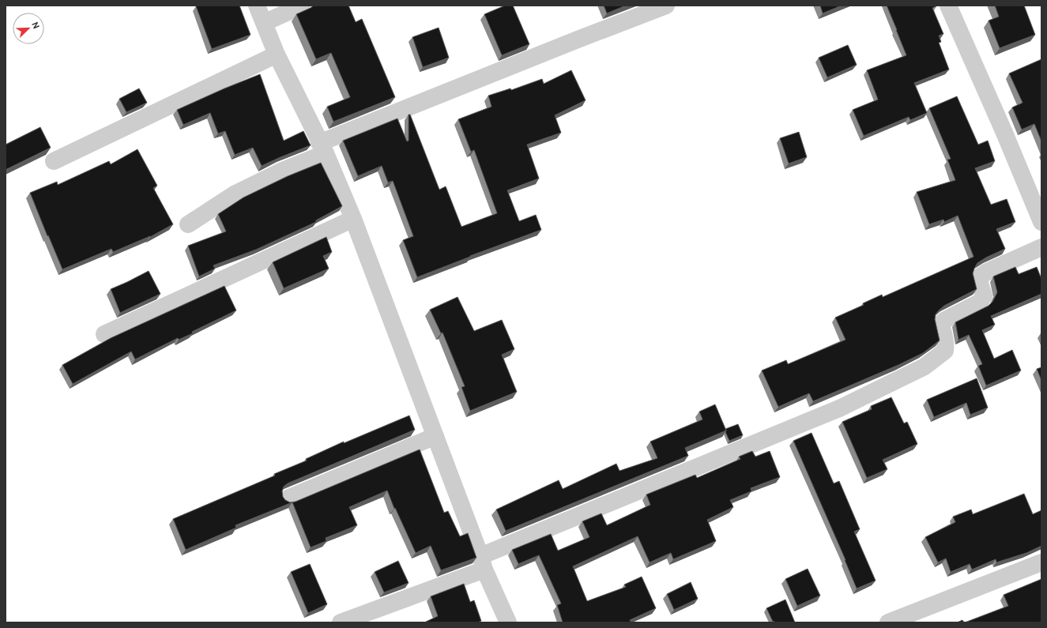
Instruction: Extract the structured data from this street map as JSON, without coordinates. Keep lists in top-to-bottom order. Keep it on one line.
{"north":"top right"}
